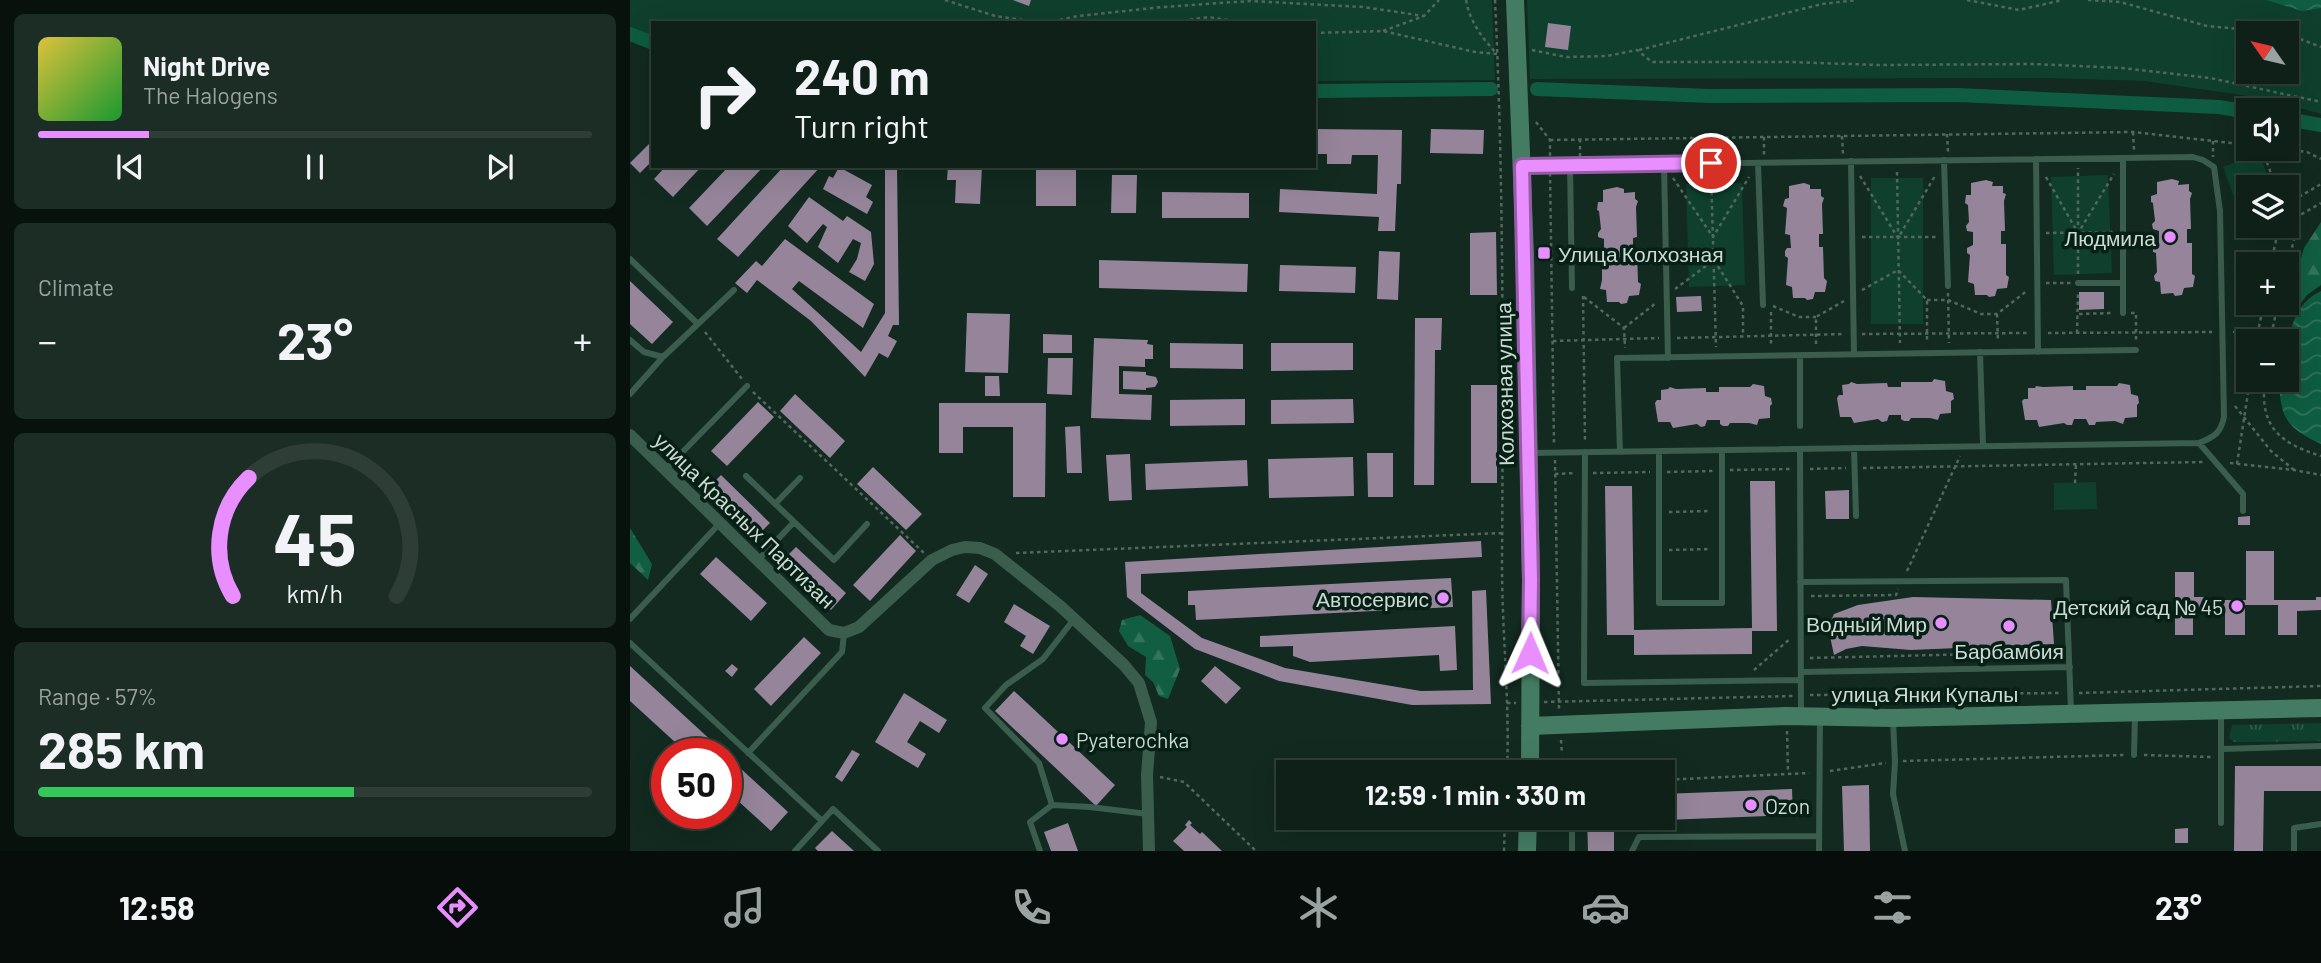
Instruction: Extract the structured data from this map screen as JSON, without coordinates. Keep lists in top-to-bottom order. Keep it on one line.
{"streets":{"main road":["Колхозная улица","улица Янки Купалы"],"street":["улица Красных Партизан"]},"crossings":[["Колхозная улица","улица Янки Купалы"]],"places":{"other":["Людмила","Автосервис","Детский сад № 45","Водный Мир","Барбамбия","Pyaterochka","Ozon"],"transit":["Улица Колхозная"]},"north":"top left","page":{"map_buttons":["+","−"],"turn":["240 m","Turn right"],"song":["Night Drive","The Halogens"],"tile":["Climate",["Range · 57%","285 km"]],"heat":["−","23°","+"],"limit":"50","trip":"12:59 · 1 min · 330 m","tabs":["12:58","23°"],"gauge":["45","km/h"]}}
